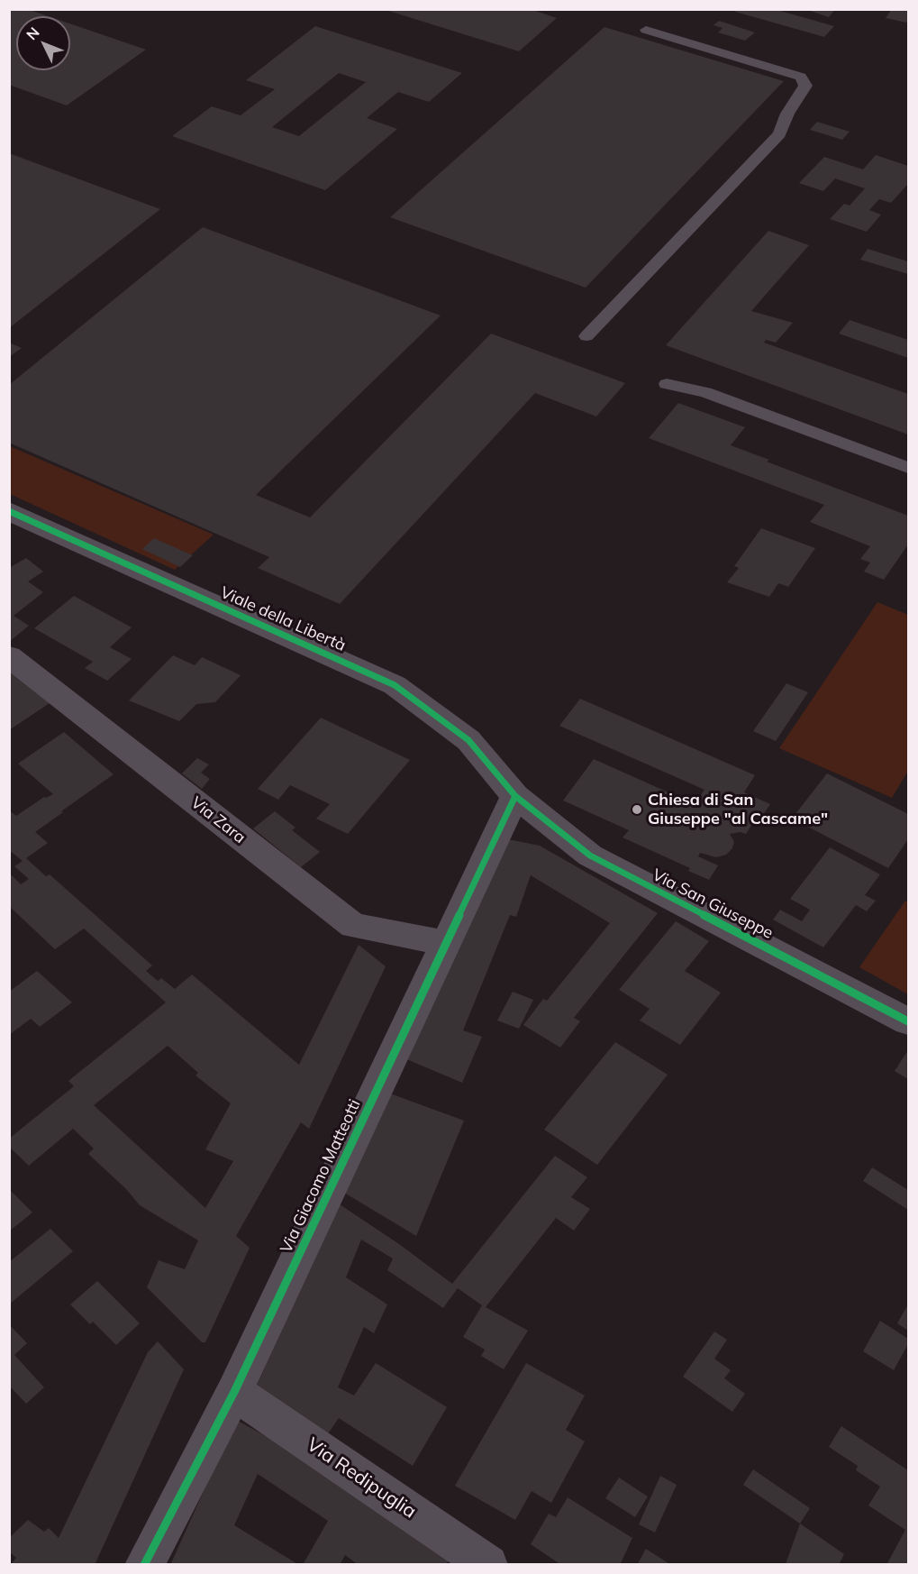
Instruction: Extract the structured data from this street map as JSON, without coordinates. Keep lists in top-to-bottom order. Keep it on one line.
{"streets":{"street":["Viale della Libertà","Via Zara","Via San Giuseppe","Via Giacomo Matteotti","Via Redipuglia"]},"crossings":[["Viale della Libertà","Via San Giuseppe"],["Viale della Libertà","Via Giacomo Matteotti"],["Via Zara","Via Giacomo Matteotti"],["Via San Giuseppe","Via Giacomo Matteotti"],["Via Giacomo Matteotti","Via Redipuglia"]],"places":["Chiesa di San Giuseppe \"al Cascame\""],"north":"top left"}
